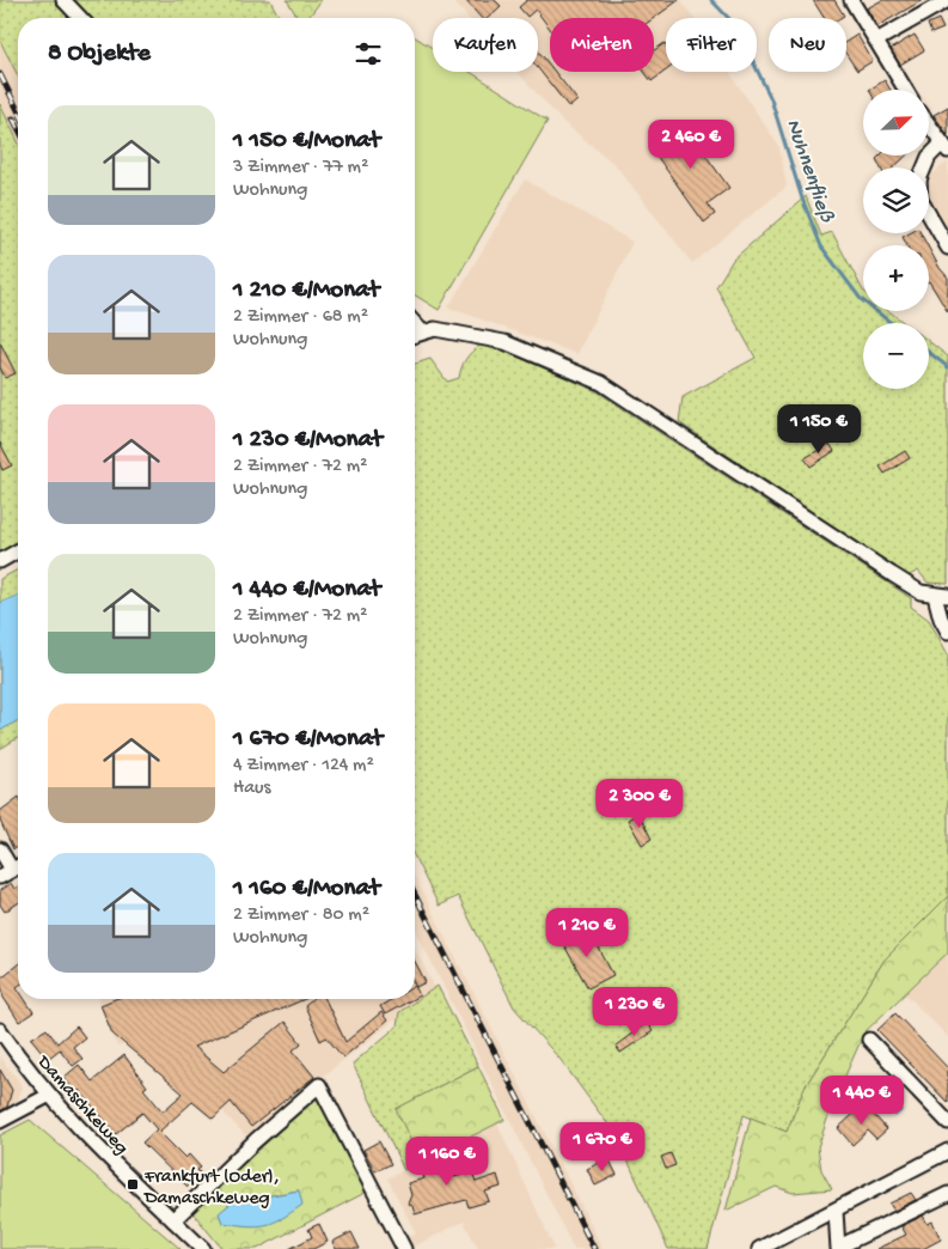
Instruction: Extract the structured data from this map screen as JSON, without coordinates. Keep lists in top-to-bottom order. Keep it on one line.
{"streets":{"street":["Damaschkeweg"]},"water":["Nuhnenfließ"],"places":{"transit":["Frankfurt (Oder), Damaschkeweg"]},"north":"top right","page":{"chip":["Kaufen","Mieten","Filter","Neu"],"heading":"8 Objekte","map_buttons":["+","−"],"list":[{"name":"1 150 €/Monat","note":"3 Zimmer · 77 m² · Wohnung"},{"name":"1 210 €/Monat","note":"2 Zimmer · 68 m² · Wohnung"},{"name":"1 230 €/Monat","note":"2 Zimmer · 72 m² · Wohnung"},{"name":"1 440 €/Monat","note":"2 Zimmer · 72 m² · Wohnung"},{"name":"1 670 €/Monat","note":"4 Zimmer · 124 m² · Haus"},{"name":"1 160 €/Monat","note":"2 Zimmer · 80 m² · Wohnung"}],"price":["2 460 €","1 150 €","2 300 €","1 210 €","1 230 €","1 440 €","1 670 €","1 160 €"]}}
